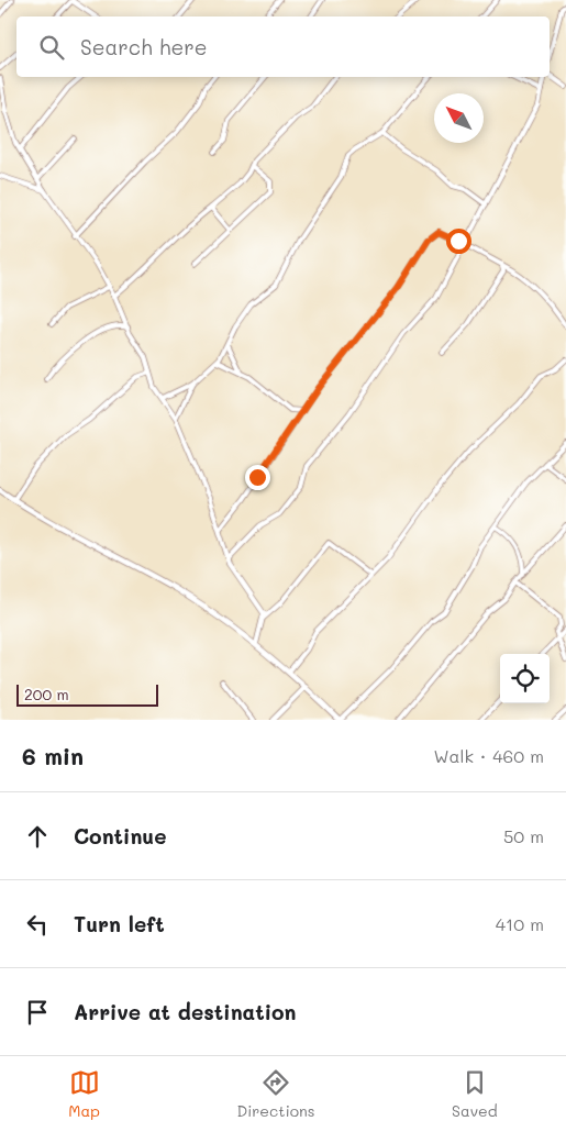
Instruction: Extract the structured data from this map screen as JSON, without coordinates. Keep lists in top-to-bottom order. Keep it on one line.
{"scale_bar":"200 m","north":"top left","page":{"search":"Search here","scale":"200 m","heading":["6 min","Walk · 460 m"],"list":[["Continue","50 m"],["Turn left","410 m"],"Arrive at destination"],"nav":["Map","Directions","Saved"]}}
